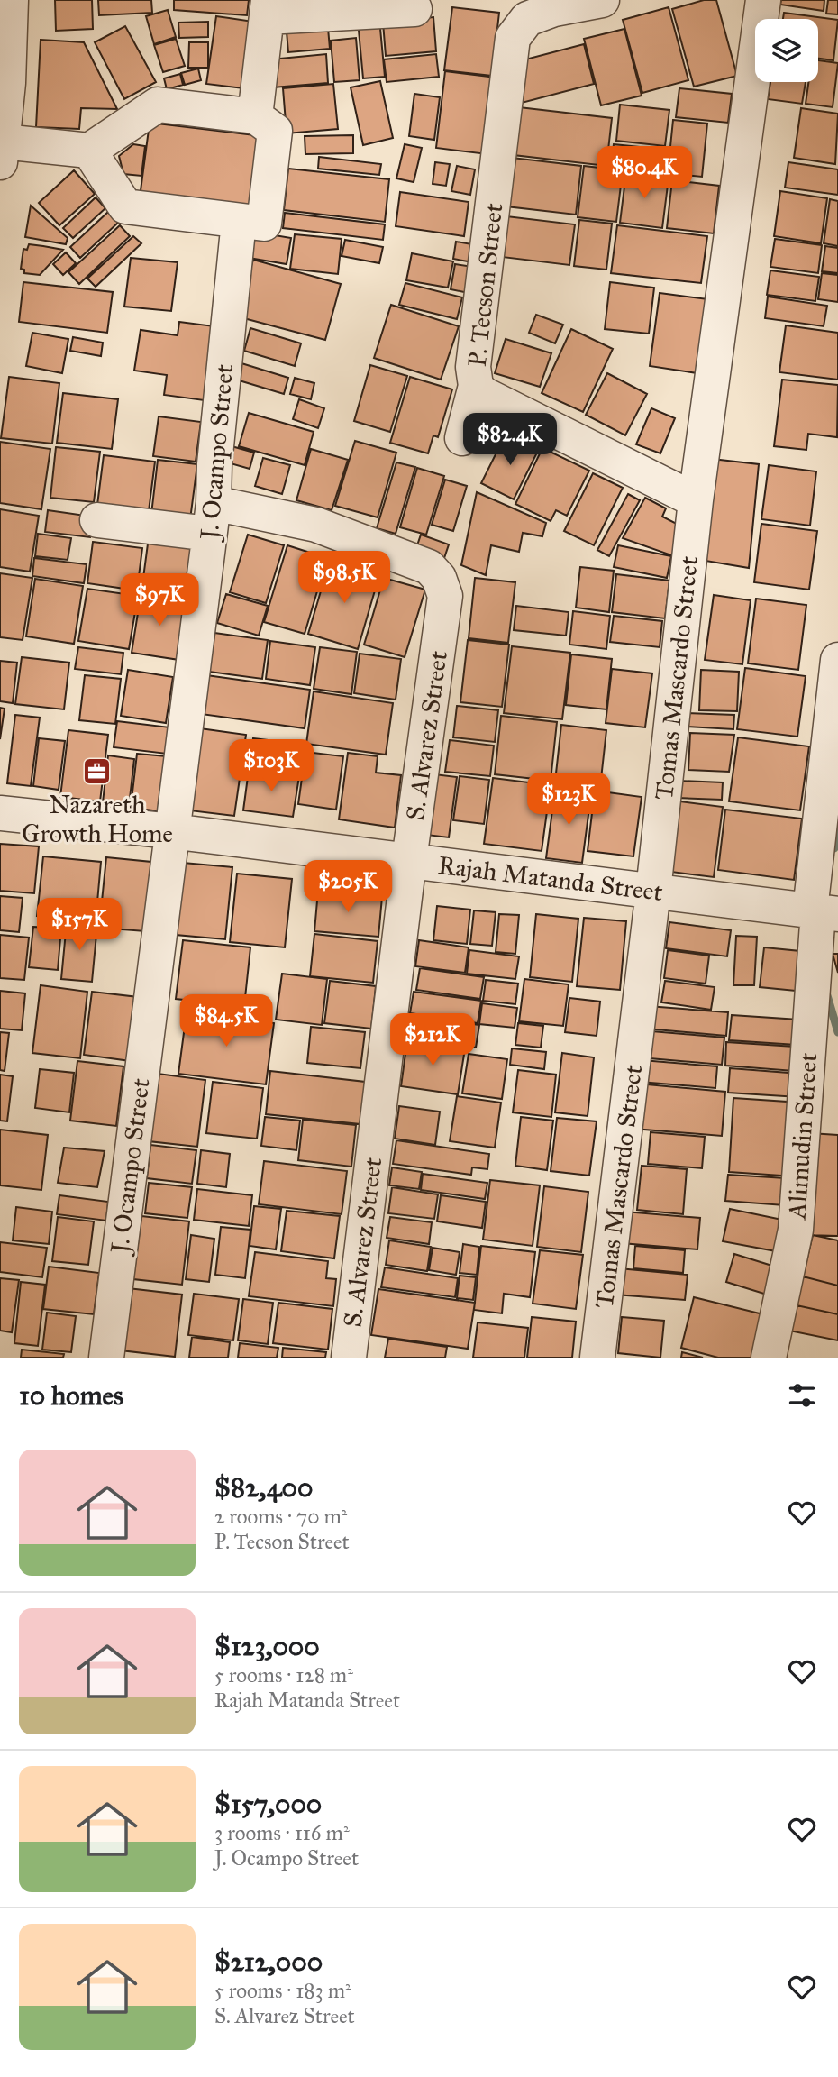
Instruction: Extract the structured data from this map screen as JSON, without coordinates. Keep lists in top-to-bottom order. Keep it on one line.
{"streets":{"street":["P. Tecson Street","J. Ocampo Street","Tomas Mascardo Street","S. Alvarez Street","Rajah Matanda Street","Alimudin Street"]},"crossings":[["P. Tecson Street","Tomas Mascardo Street"],["J. Ocampo Street","S. Alvarez Street"],["J. Ocampo Street","Rajah Matanda Street"],["Tomas Mascardo Street","Rajah Matanda Street"],["S. Alvarez Street","Rajah Matanda Street"],["Rajah Matanda Street","Alimudin Street"]],"places":{"office":["Nazareth Growth Home"]},"page":{"price":["$80.4K","$82.4K","$98.5K","$97K","$103K","$123K","$205K","$157K","$84.5K","$212K"],"heading":"10 homes","list":[{"name":"$82,400","note":"2 rooms · 70 m² · P. Tecson Street"},{"name":"$123,000","note":"5 rooms · 128 m² · Rajah Matanda Street"},{"name":"$157,000","note":"3 rooms · 116 m² · J. Ocampo Street"},{"name":"$212,000","note":"5 rooms · 183 m² · S. Alvarez Street"}]}}
